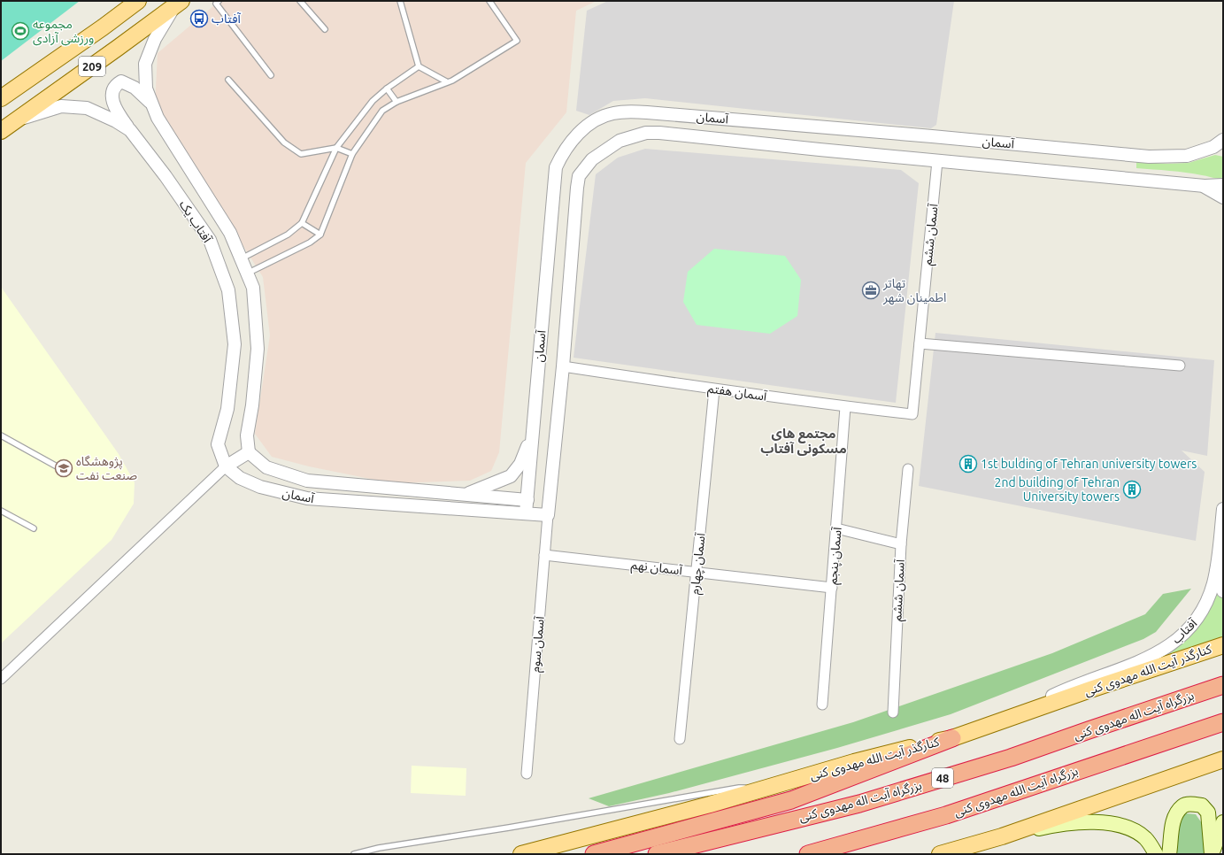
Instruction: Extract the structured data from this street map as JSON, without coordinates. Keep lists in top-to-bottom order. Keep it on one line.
{"streets":{"highway":["بزرگراه آیت اله مهدوی کنی","48","بزرگراه آیت الله مهدوی کنی"],"main road":["209","کنارگذر آیت الله مهدوی کنی"],"street":["آسمان","آفتاب یک","آسمان ششم","آسمان هفتم","آسمان پنجم","آسمان چهارم","آسمان نهم","آفتاب","آسمان سوم"]},"crossings":[["209","آفتاب یک"],["آسمان","آفتاب یک"],["آسمان","آسمان ششم"],["آسمان","آسمان هفتم"],["آسمان","آسمان سوم"],["آسمان ششم","آسمان هفتم"],["آسمان هفتم","آسمان پنجم"],["آسمان هفتم","آسمان چهارم"],["آسمان پنجم","آسمان نهم"],["آسمان چهارم","آسمان نهم"],["آسمان نهم","آسمان سوم"],["آفتاب","کنارگذر آیت الله مهدوی کنی"]],"districts":["مجتمع های مسکونی آفتاب"],"places":{"bus stop":["آفتاب"],"sports":["مجموعه ورزشی آزادی"],"office":["تهاتر اطمینان شهر"],"building":["1st bulding of Tehran university towers","2nd building of Tehran University towers"],"school or university":["پژوهشگاه صنعت نفت"]}}
